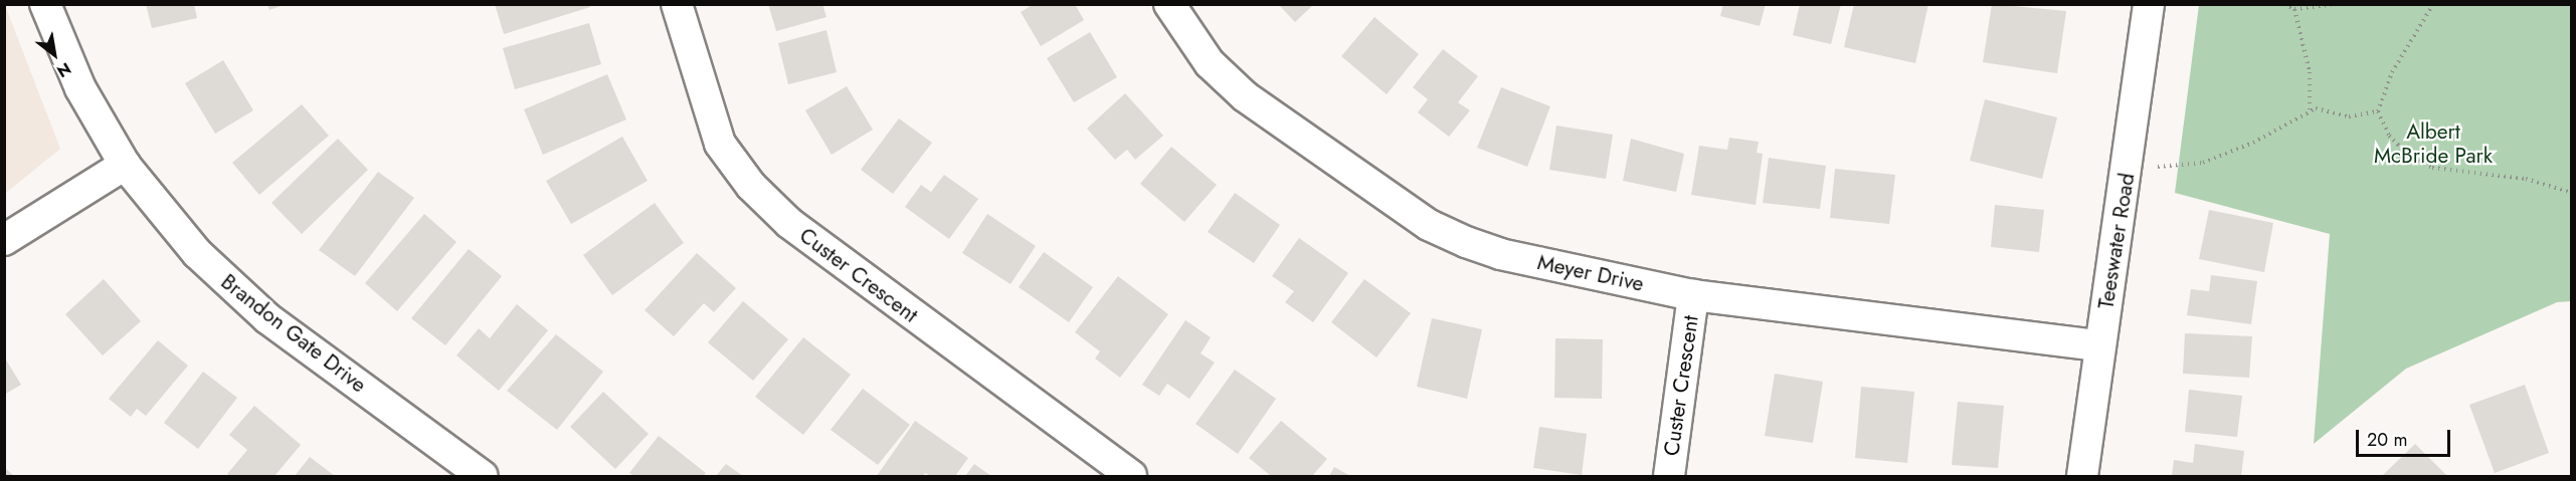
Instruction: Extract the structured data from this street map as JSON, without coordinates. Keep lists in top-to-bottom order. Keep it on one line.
{"streets":{"street":["Teeswater Road","Meyer Drive","Custer Crescent","Brandon Gate Drive"]},"crossings":[["Teeswater Road","Meyer Drive"],["Meyer Drive","Custer Crescent"]],"parks":["Albert McBride Park"],"scale_bar":"20 m","north":"bottom right"}
